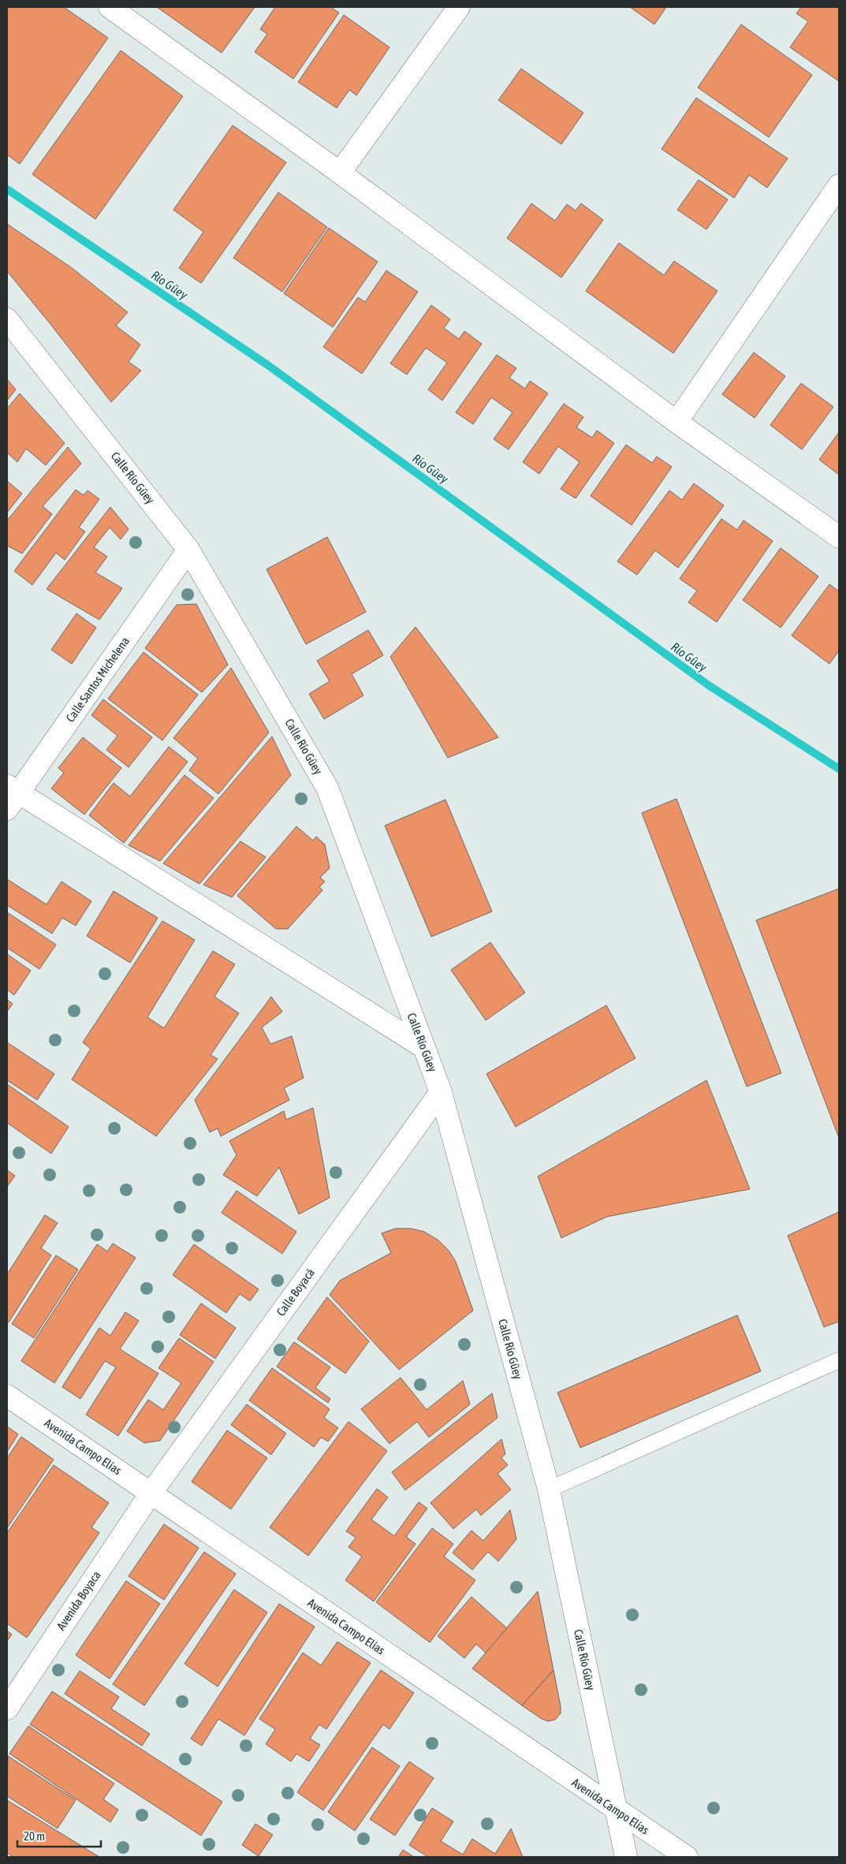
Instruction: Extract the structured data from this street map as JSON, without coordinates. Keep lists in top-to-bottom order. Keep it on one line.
{"streets":{"street":["Calle Río Güey","Calle Santos Michelena","Calle Boyacá","Avenida Campo Elías","Avenida Boyaca"]},"crossings":[["Calle Río Güey","Calle Santos Michelena"],["Calle Río Güey","Calle Boyacá"],["Calle Río Güey","Avenida Campo Elías"],["Calle Boyacá","Avenida Campo Elías"],["Calle Boyacá","Avenida Boyaca"],["Avenida Campo Elías","Avenida Boyaca"]],"water":["Río Güey"],"scale_bar":"20 m"}
